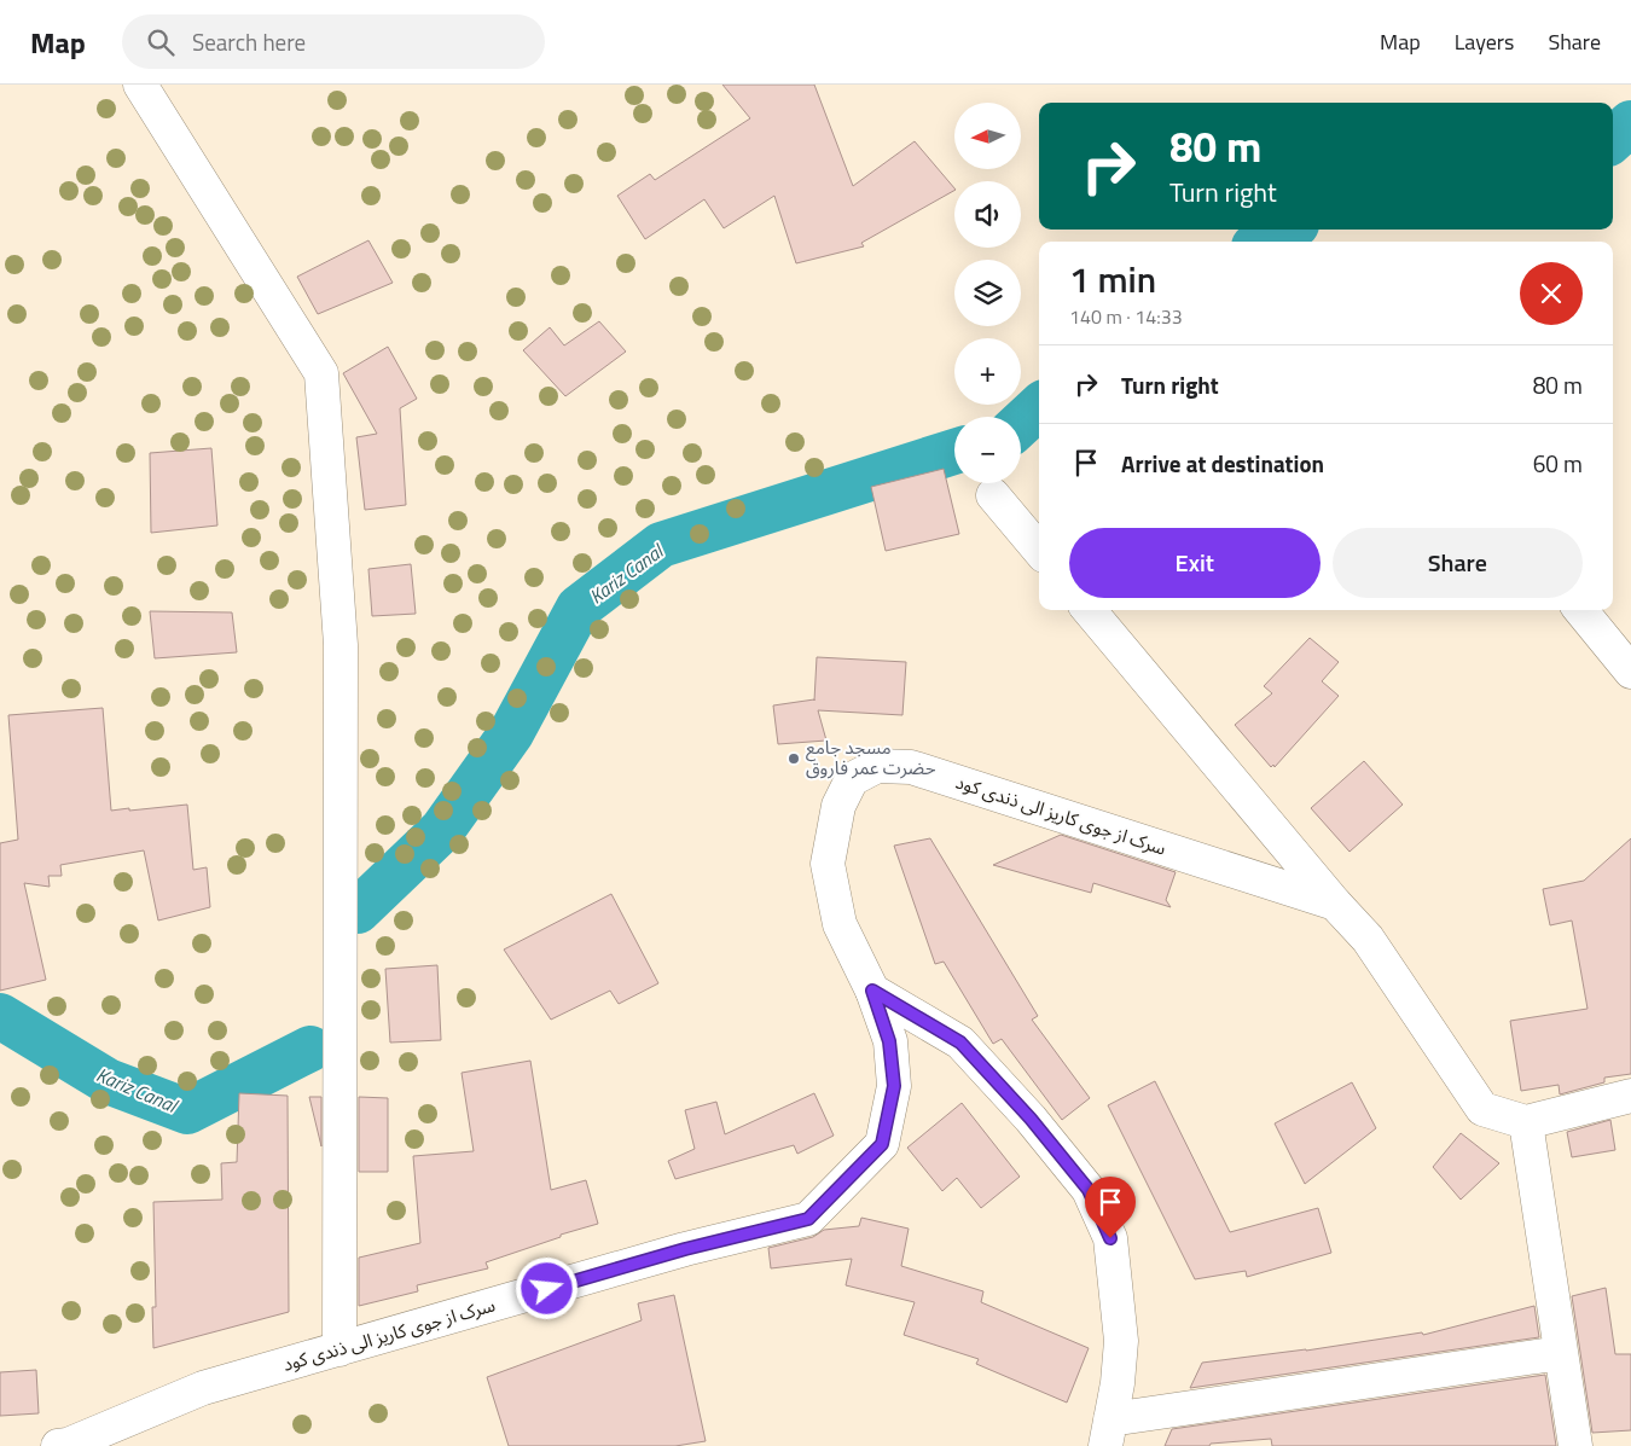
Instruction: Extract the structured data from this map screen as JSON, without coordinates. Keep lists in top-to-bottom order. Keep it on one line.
{"streets":{"street":["سرک از جوی کاریز الی ذندی کود"]},"water":["Kariz Canal"],"places":["مسجد جامع حضرت عمر فاروق"],"north":"left","page":{"header":"Map","search":"Search here","nav":["Map","Layers","Share"],"map_buttons":["+","−"],"turn":["80 m","Turn right"],"heading":["1 min","140 m · 14:33"],"list":[{"name":"Turn right","value":"80 m"},{"name":"Arrive at destination","value":"60 m"}],"buttons":["Exit","Share"]}}
